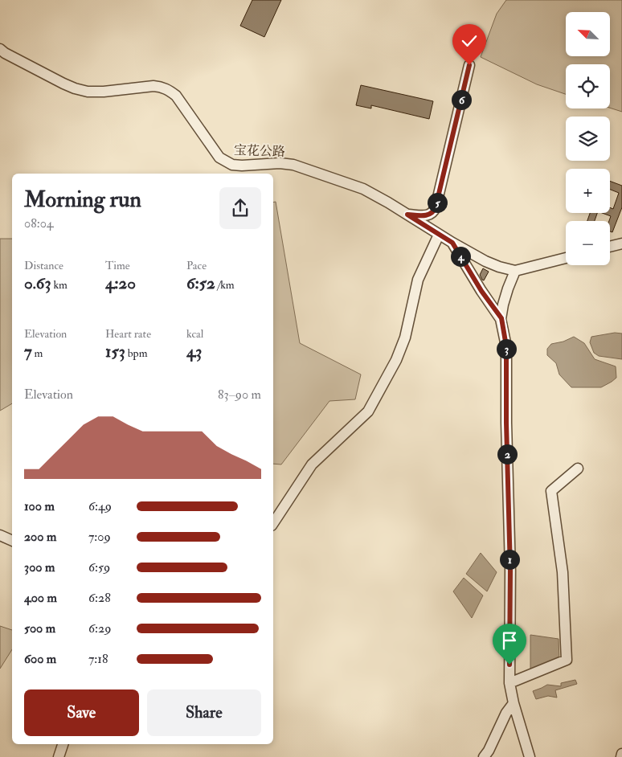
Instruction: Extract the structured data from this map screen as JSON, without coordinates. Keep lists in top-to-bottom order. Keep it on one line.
{"streets":{"street":["宝花公路"]},"north":"top left","page":{"map_buttons":["+","−"],"pins":["6","5","4","3","2","1"],"heading":["Morning run","08:04"],"stats":[["Distance","0.63 km"],["Time","4:20"],["Pace","6:52 /km"],["Elevation","7 m"],["Heart rate","153 bpm"],["kcal","43"]],"chart":["Elevation","83–90 m"],"list":[{"name":"100 m","note":"6:49"},{"name":"200 m","note":"7:09"},{"name":"300 m","note":"6:59"},{"name":"400 m","note":"6:28"},{"name":"500 m","note":"6:29"},{"name":"600 m","note":"7:18"}],"buttons":["Save","Share"]}}
